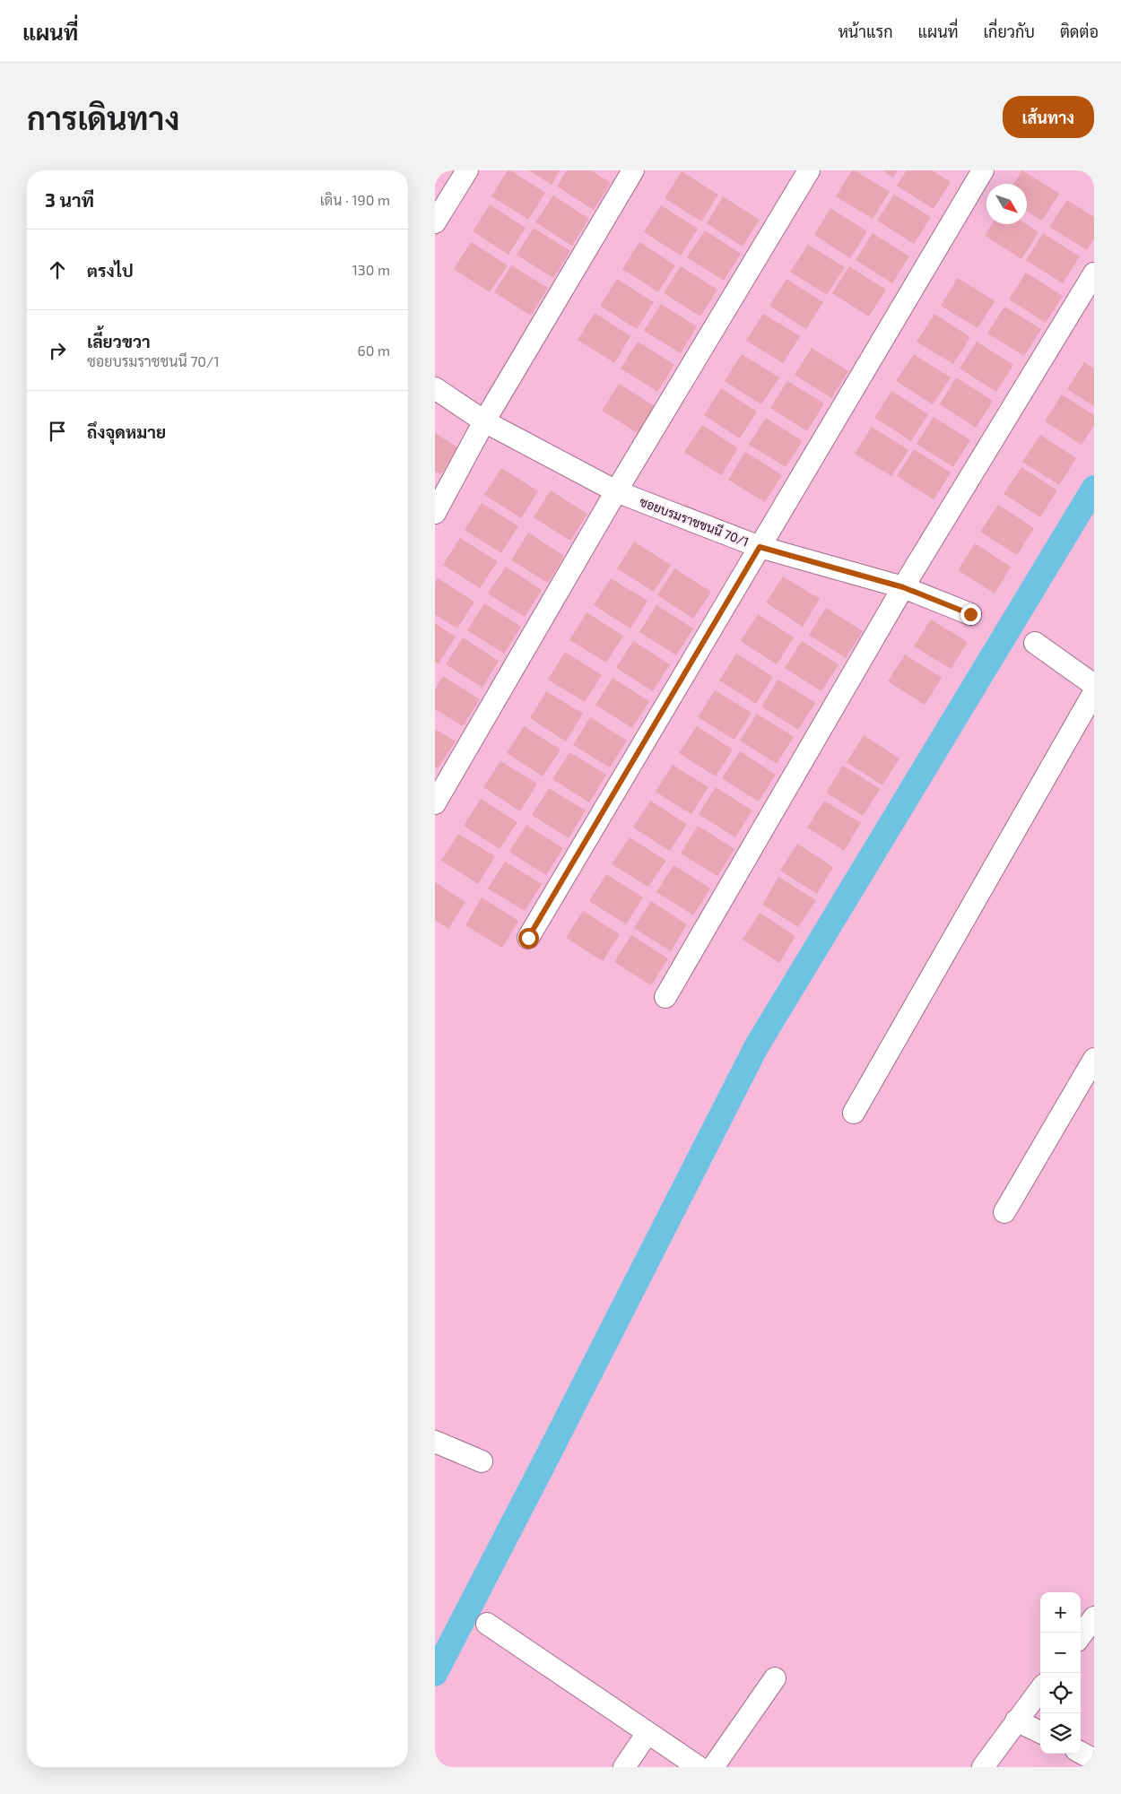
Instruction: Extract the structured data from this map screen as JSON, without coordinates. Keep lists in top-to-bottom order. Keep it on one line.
{"streets":{"street":["ซอยบรมราชชนนี 70/1"]},"north":"bottom right","page":{"header":"แผนที่","nav":["หน้าแรก","แผนที่","เกี่ยวกับ","ติดต่อ"],"buttons":"เส้นทาง","title":"การเดินทาง","heading":["3 นาที","เดิน · 190 m"],"list":[["ตรงไป","130 m"],["เลี้ยวขวา","ซอยบรมราชชนนี 70/1","60 m"],"ถึงจุดหมาย"],"map_buttons":["+","−"]}}
